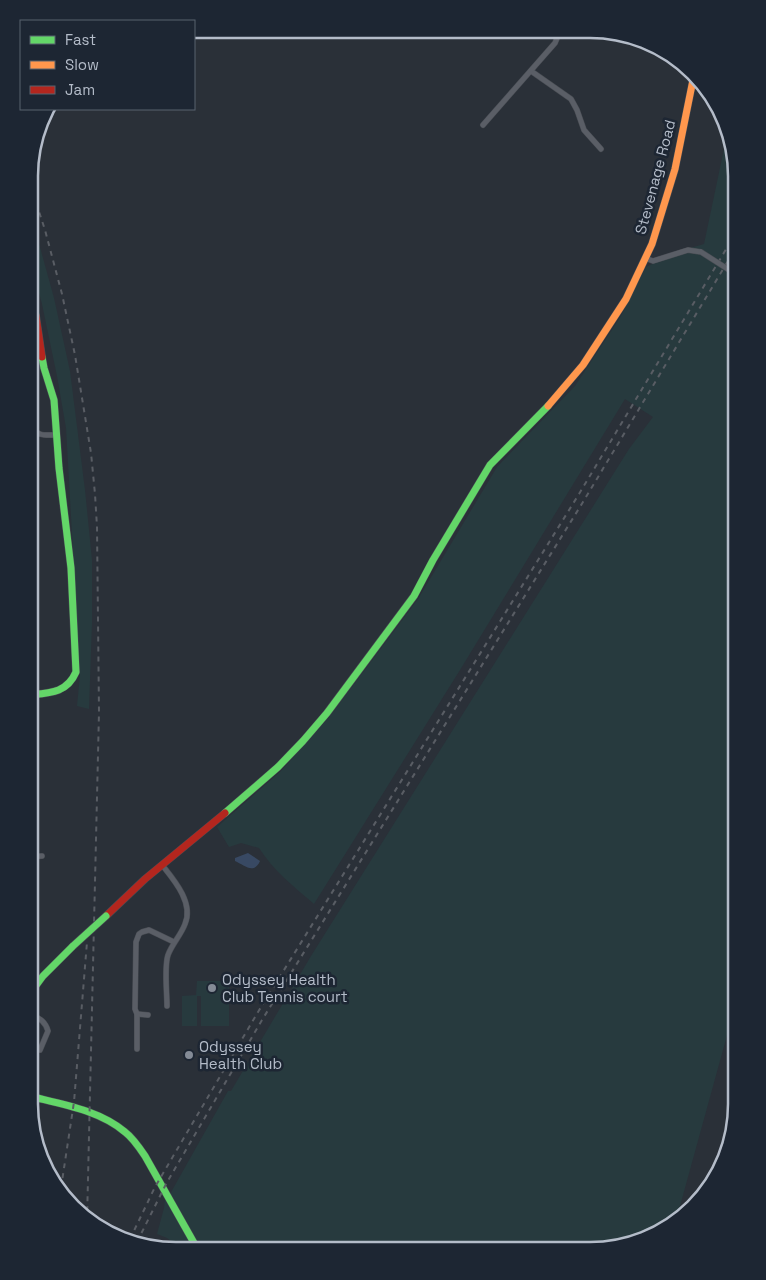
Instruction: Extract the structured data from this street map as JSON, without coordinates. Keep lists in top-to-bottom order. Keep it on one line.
{"streets":{"main road":["Stevenage Road"]},"places":["Odyssey Health Club Tennis court","Odyssey Health Club"],"legend":["Fast","Slow","Jam"]}
